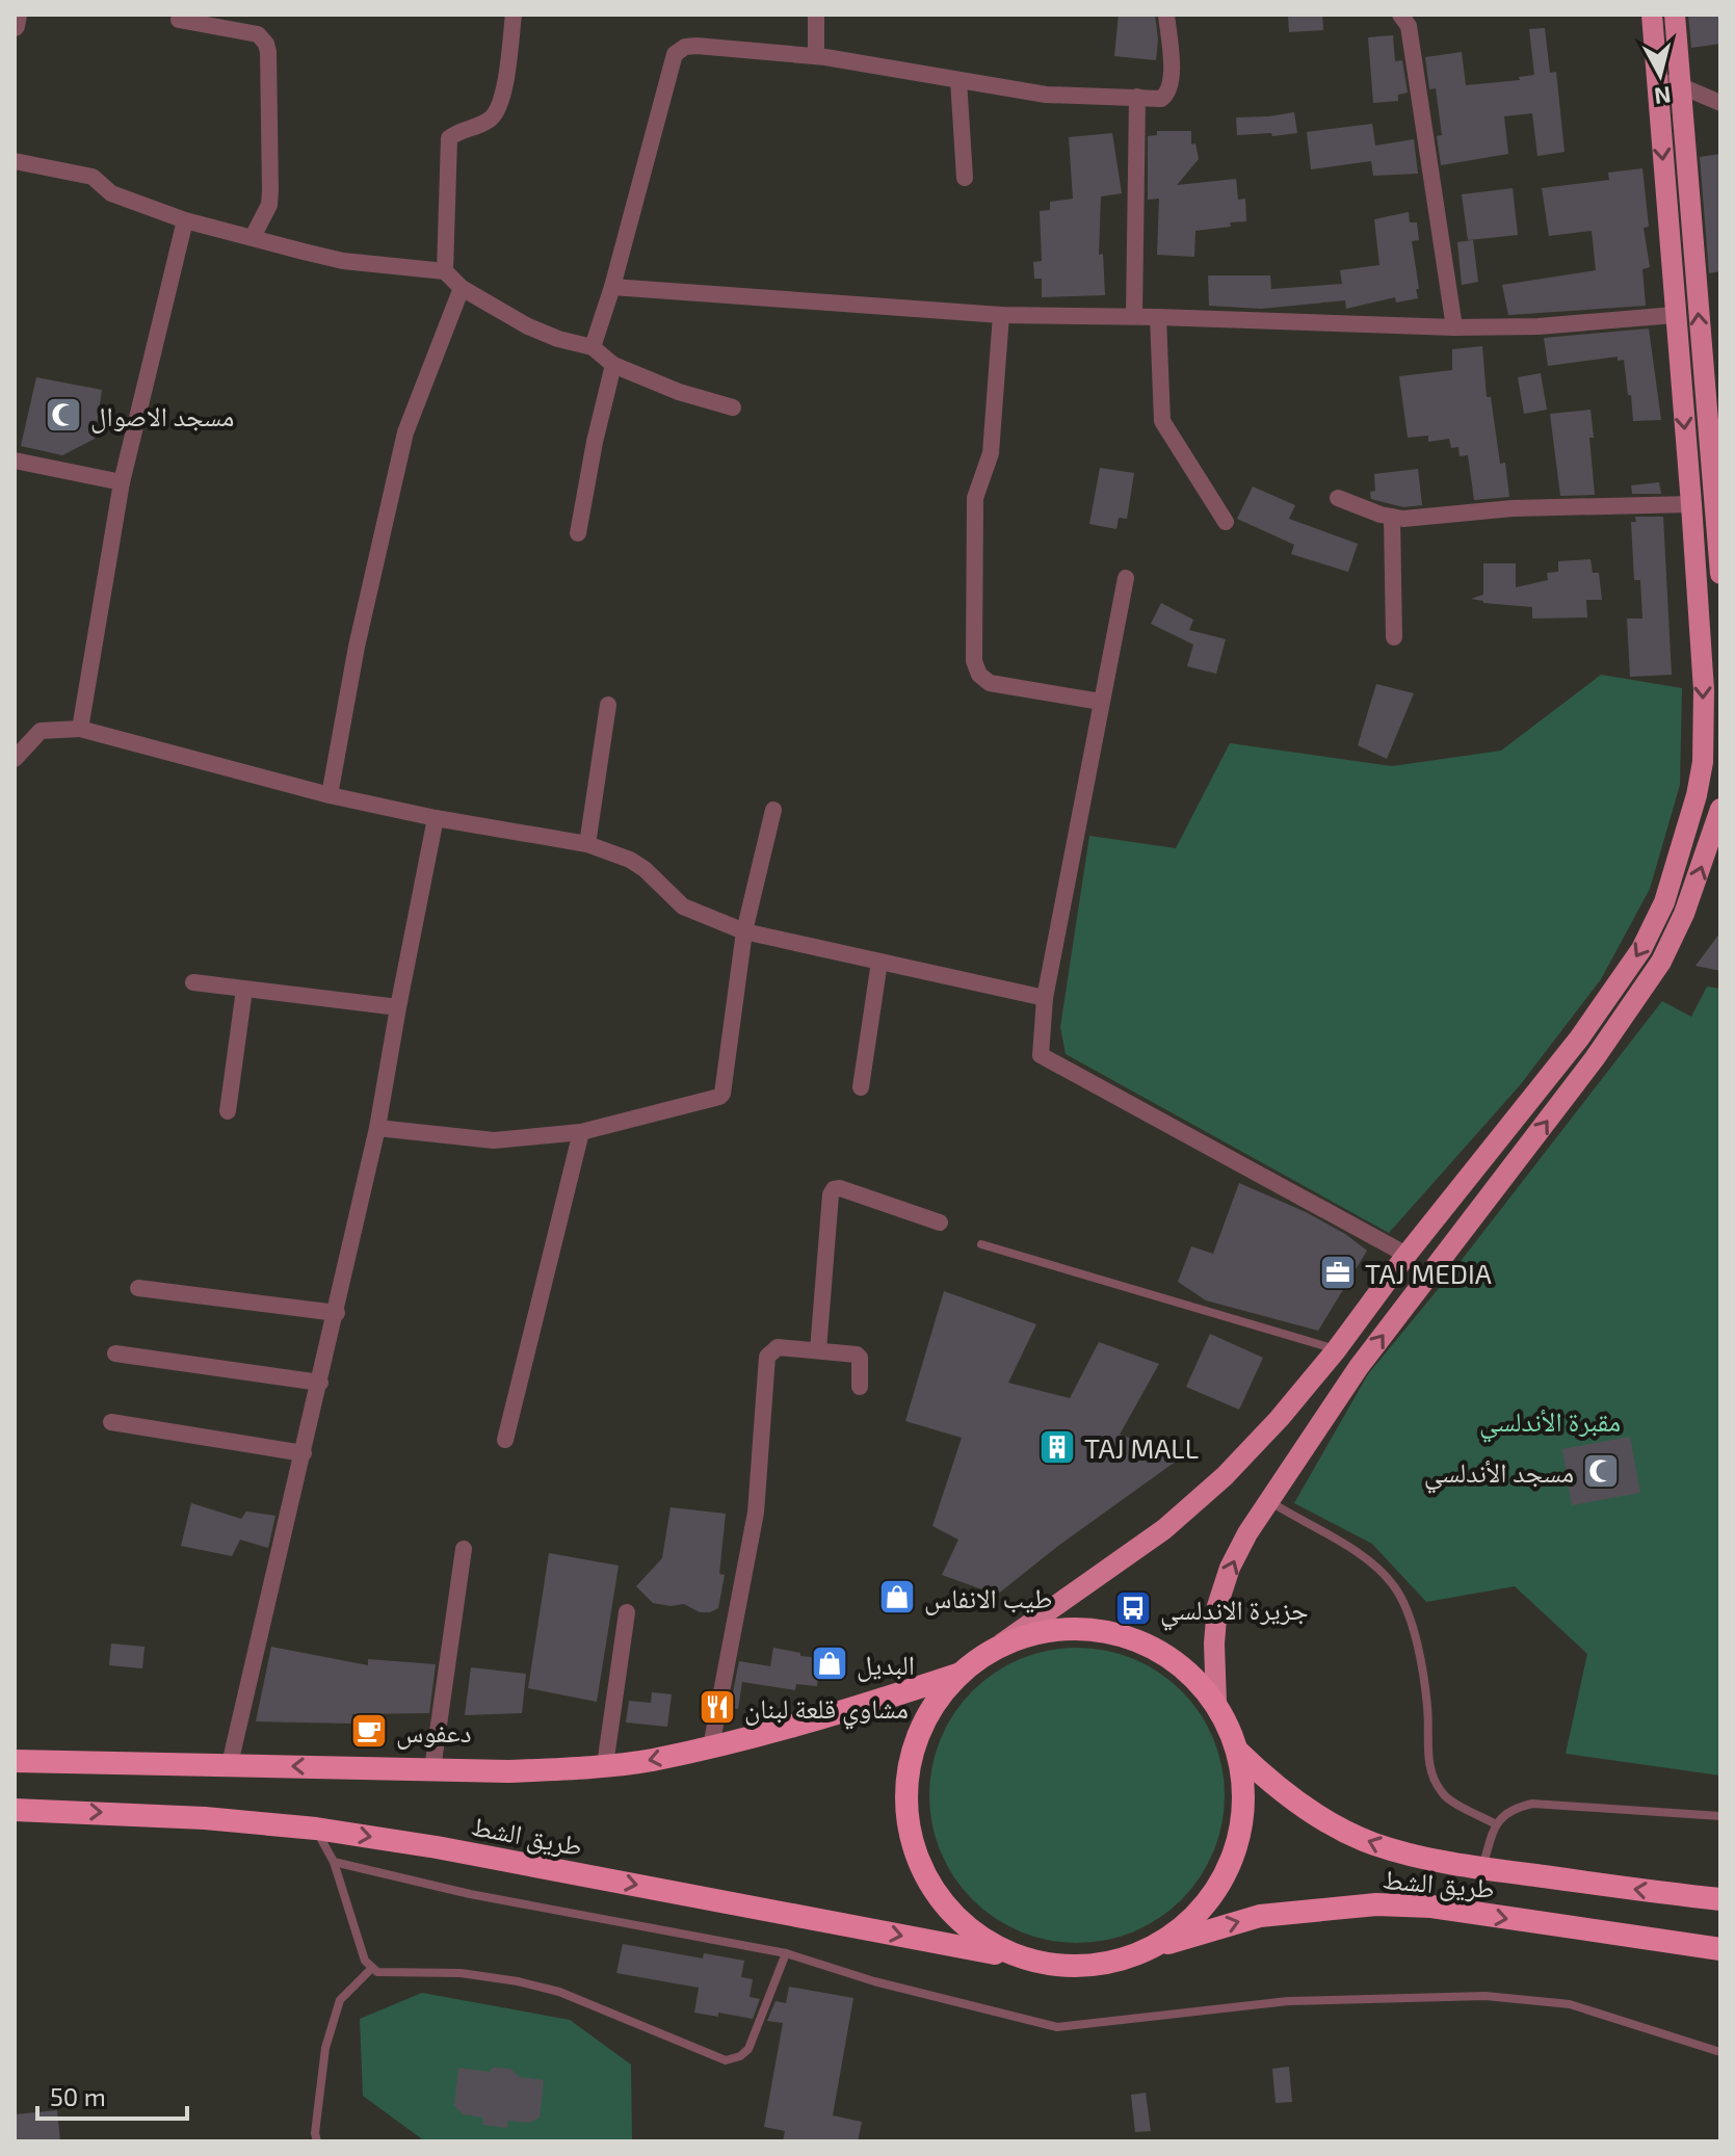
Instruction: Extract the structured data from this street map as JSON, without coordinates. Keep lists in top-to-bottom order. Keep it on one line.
{"streets":{"highway":["طريق الشط"]},"parks":["مقبرة الأندلسي"],"places":{"mosque":["مسجد الاصوال","مسجد الأندلسي"],"office":["TAJ MEDIA"],"building":["TAJ MALL"],"shop":["طيب الانفاس","البديل"],"bus stop":["جزيرة الاندلسي"],"restaurant":["مشاوي قلعة لبنان"],"cafe":["دعفوس"]},"scale_bar":"50 m","north":"bottom"}
